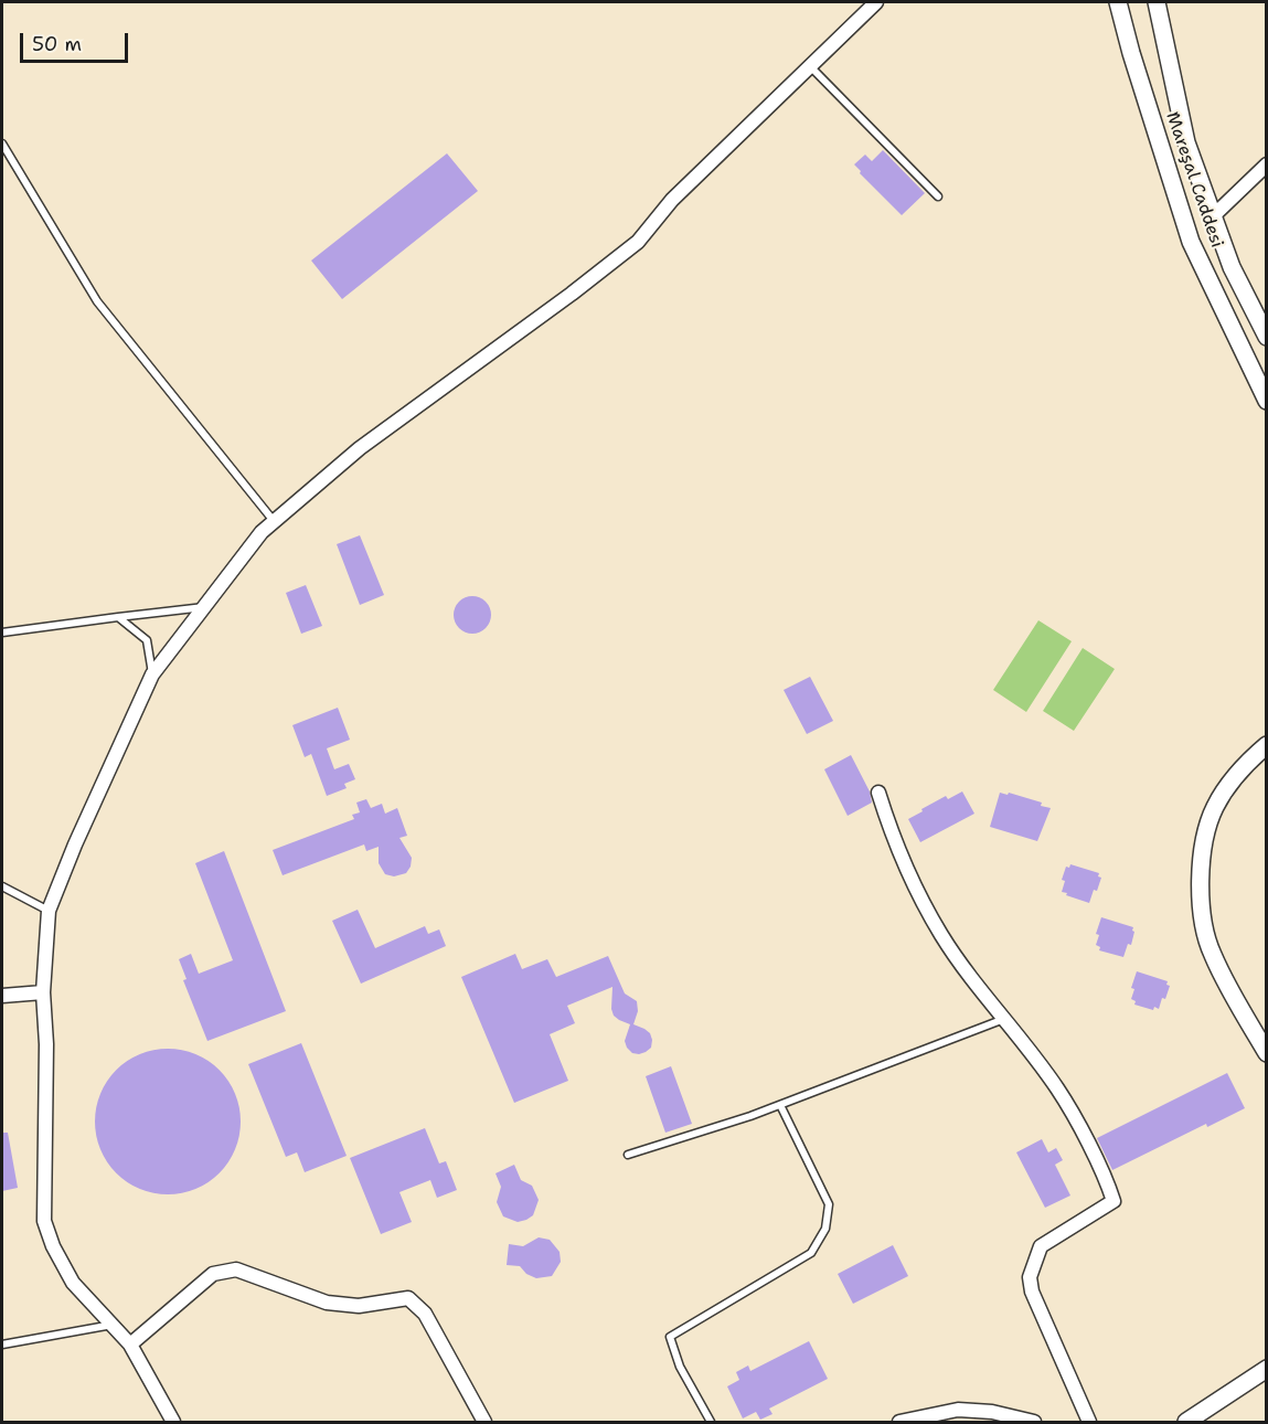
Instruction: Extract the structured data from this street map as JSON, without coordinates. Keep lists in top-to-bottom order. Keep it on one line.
{"streets":{"street":["Mareşal Caddesi"]},"scale_bar":"50 m"}
